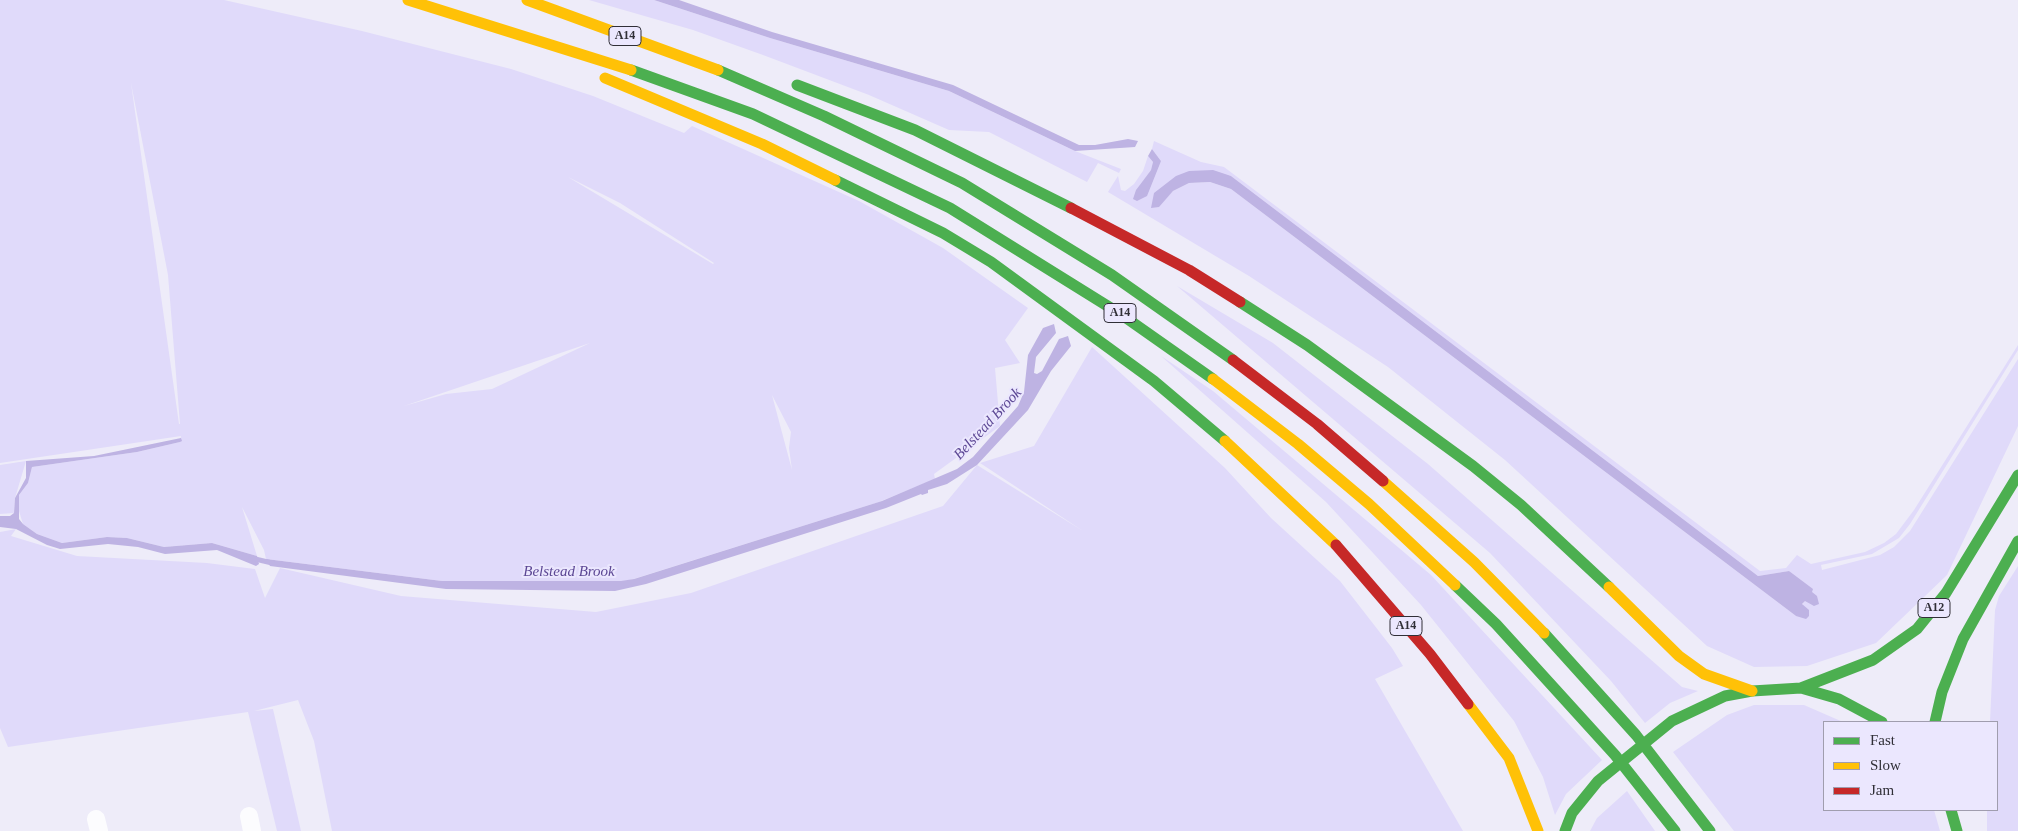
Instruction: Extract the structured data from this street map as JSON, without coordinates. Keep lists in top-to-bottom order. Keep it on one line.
{"streets":{"highway":["A14","A12"]},"water":["Belstead Brook"],"legend":["Fast","Slow","Jam"]}
